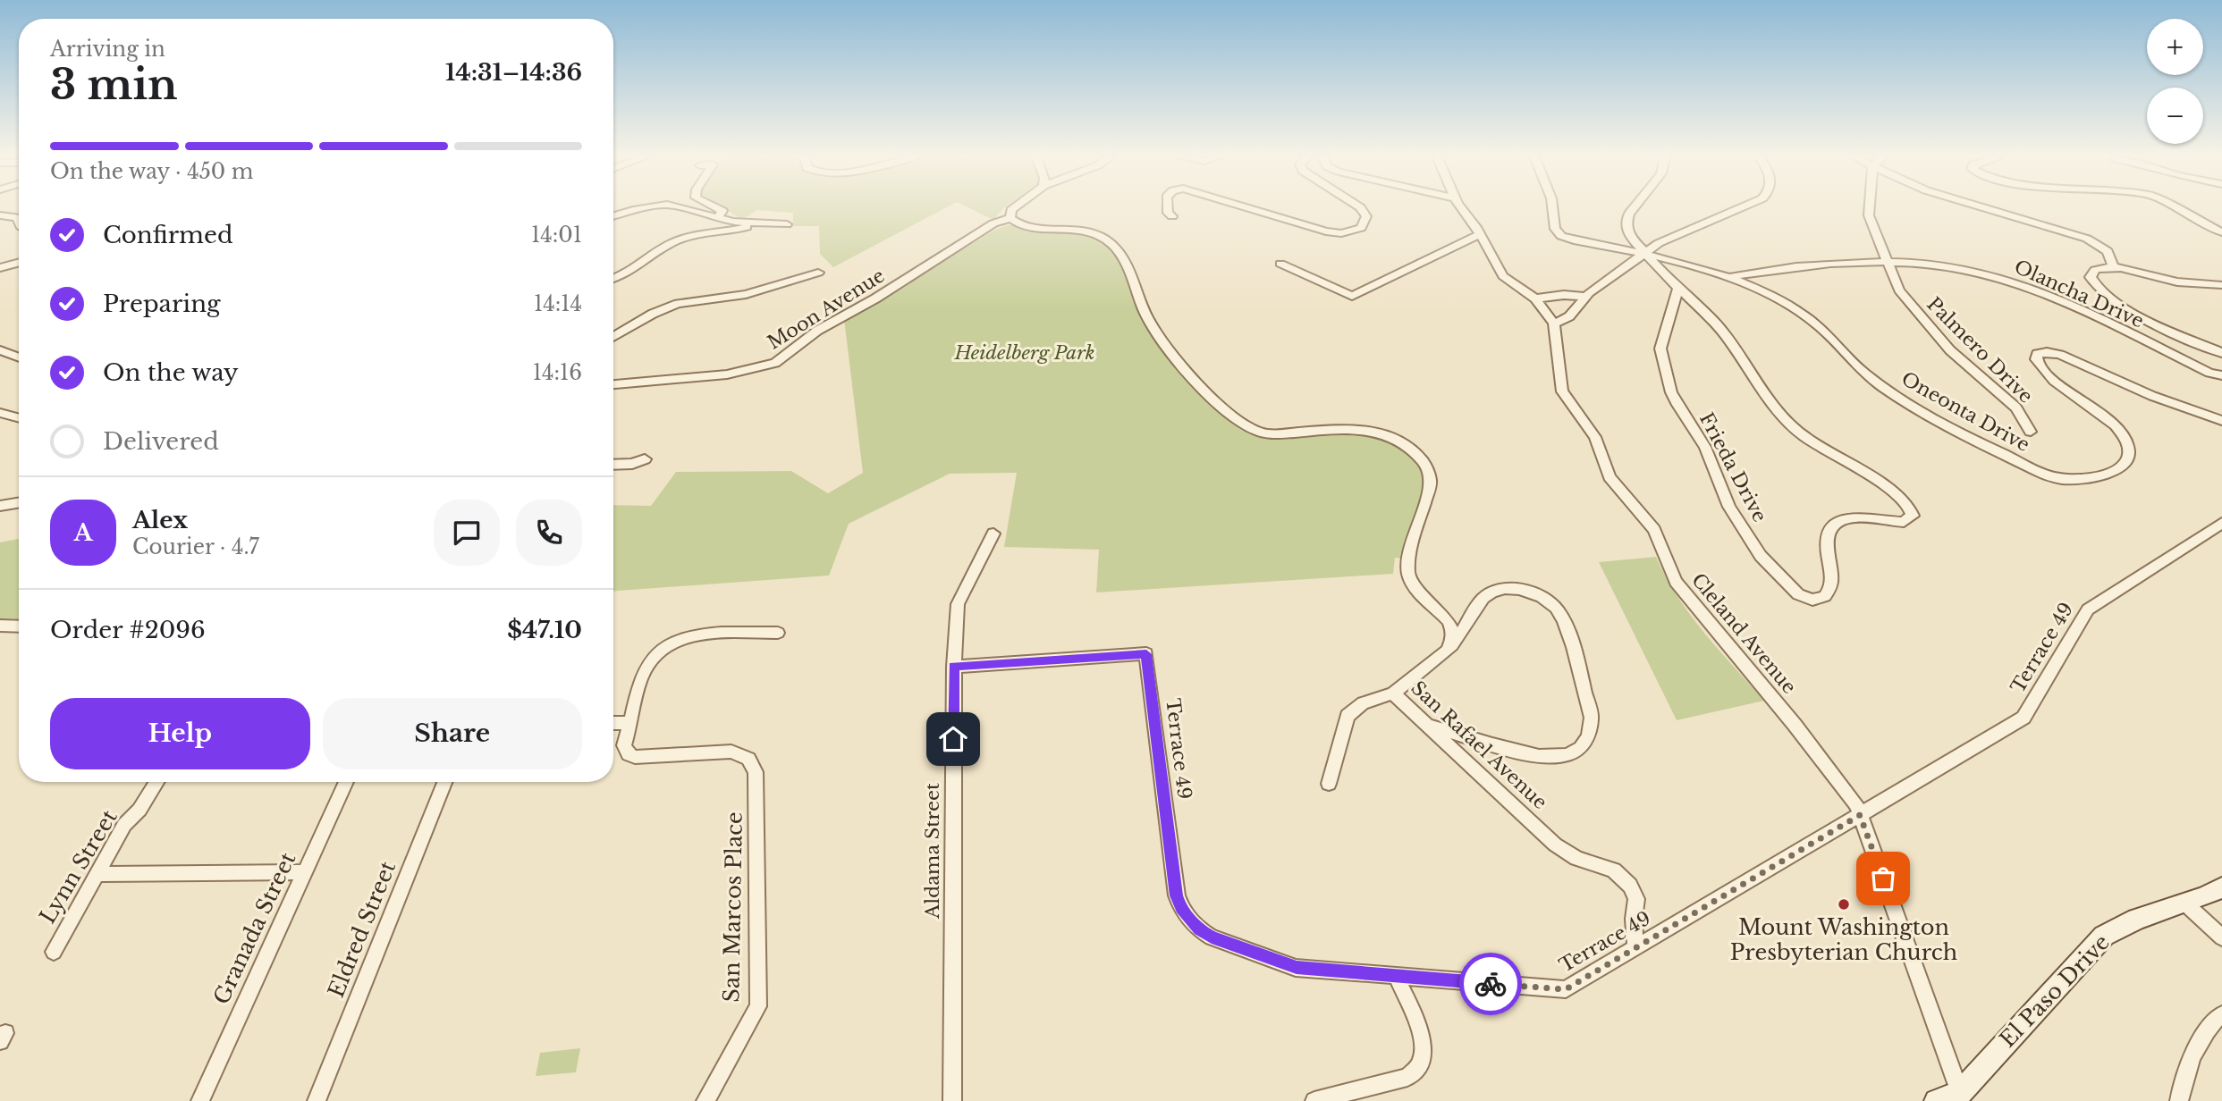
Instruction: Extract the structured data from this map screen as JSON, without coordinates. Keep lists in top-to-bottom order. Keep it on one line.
{"streets":{"street":["Olancha Drive","Moon Avenue","Palmero Drive","Oneonta Drive","Frieda Drive","Cleland Avenue","Terrace 49","San Rafael Avenue","Aldama Street","Lynn Street","San Marcos Place","Granada Street","Eldred Street","El Paso Drive"]},"crossings":[["Olancha Drive","Palmero Drive"],["Olancha Drive","Oneonta Drive"],["Cleland Avenue","Terrace 49"],["Cleland Avenue","El Paso Drive"],["Terrace 49","San Rafael Avenue"],["Terrace 49","Aldama Street"]],"parks":["Heidelberg Park"],"places":["Mount Washington Presbyterian Church"],"page":{"map_buttons":["+","−"],"heading":["3 min","Arriving in","14:31–14:36"],"panel":["Alex","Courier · 4.7","Order #2096","$47.10"],"bar":"On the way · 450 m","list":[["Confirmed","14:01"],["Preparing","14:14"],["On the way","14:16"],"Delivered"],"round":"A","buttons":["Help","Share"]}}
